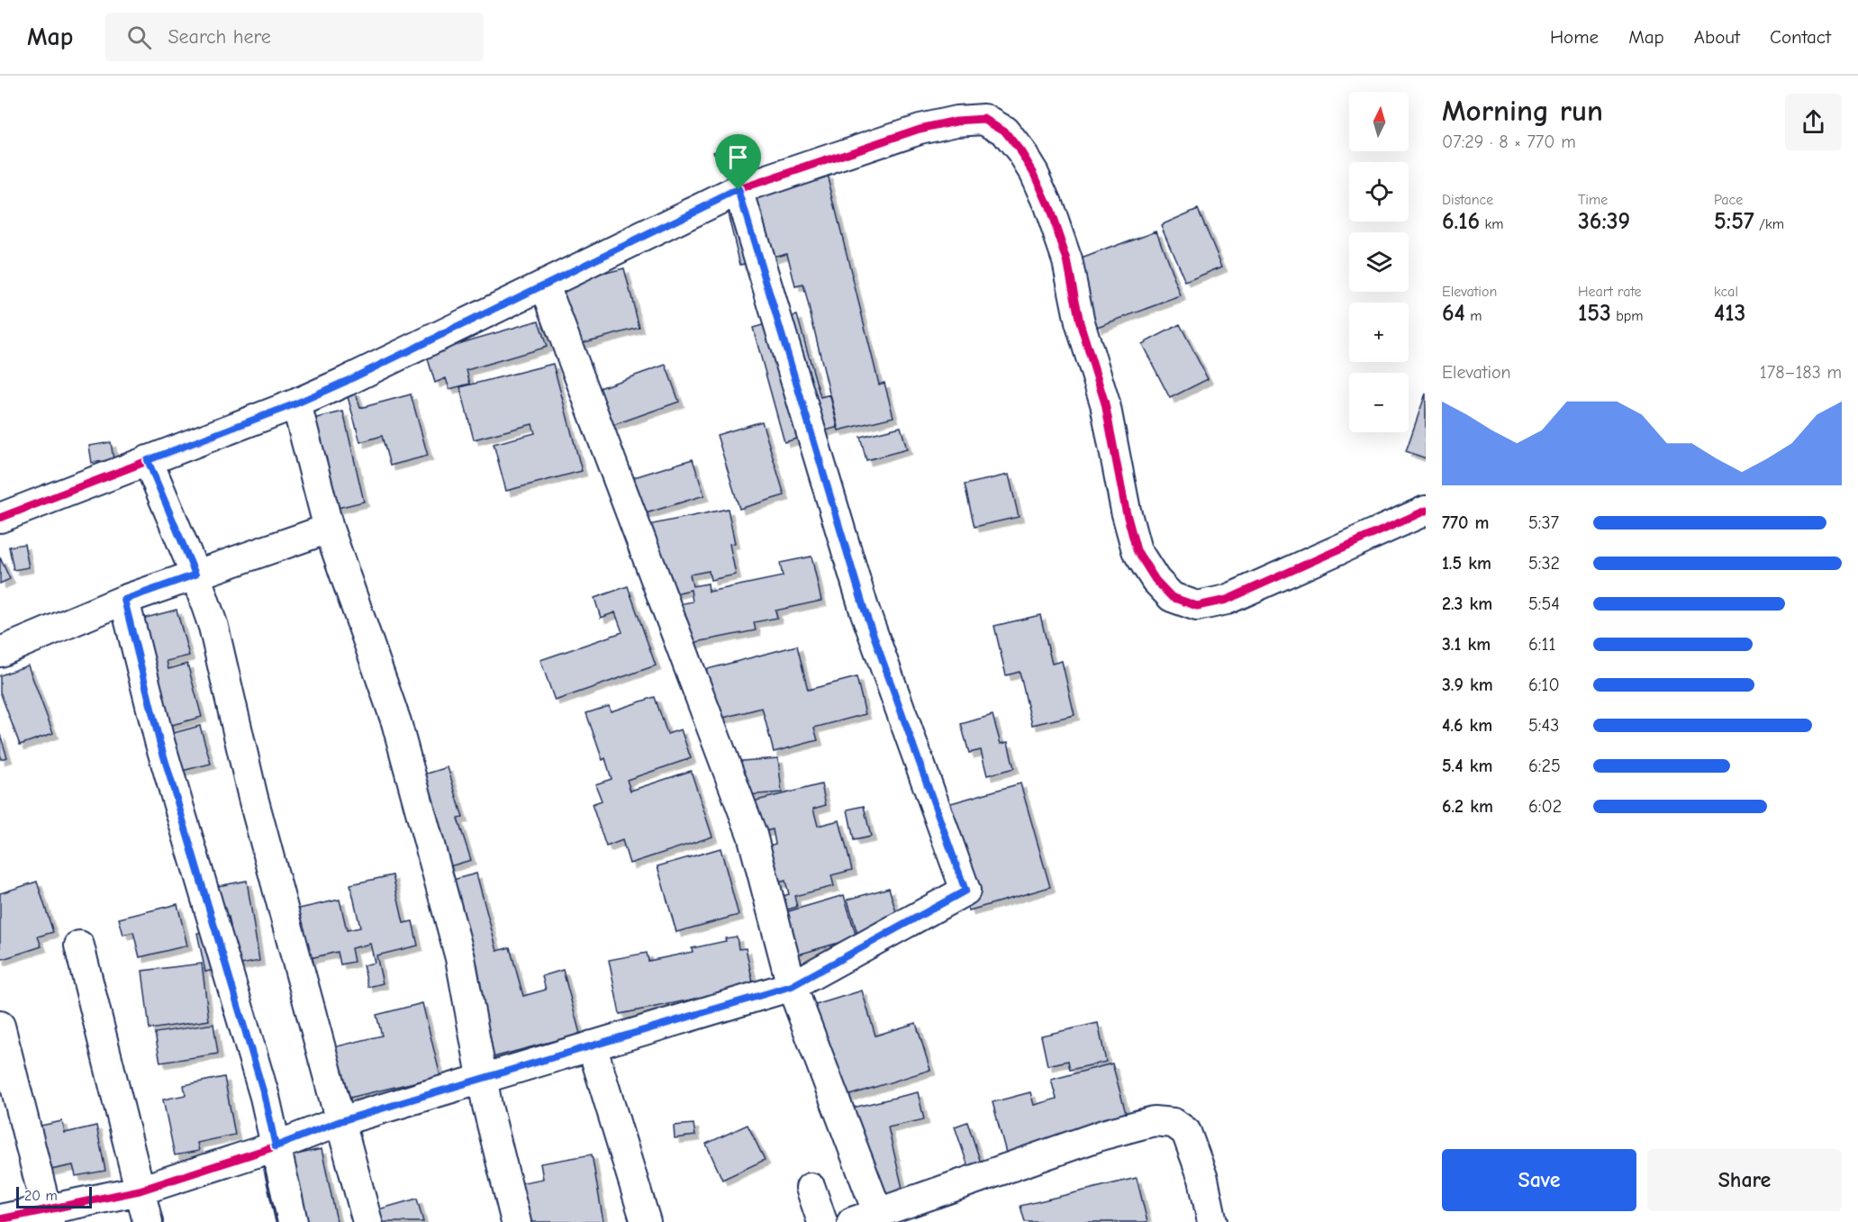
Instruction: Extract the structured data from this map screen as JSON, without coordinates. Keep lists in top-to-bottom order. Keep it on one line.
{"scale_bar":"20 m","north":"top","page":{"header":"Map","search":"Search here","nav":["Home","Map","About","Contact"],"heading":["Morning run","07:29 · 8 × 770 m"],"map_buttons":["+","−"],"stats":[["Distance","6.16 km"],["Time","36:39"],["Pace","5:57 /km"],["Elevation","64 m"],["Heart rate","153 bpm"],["kcal","413"]],"chart":["Elevation","178–183 m"],"list":[{"name":"770 m","note":"5:37"},{"name":"1.5 km","note":"5:32"},{"name":"2.3 km","note":"5:54"},{"name":"3.1 km","note":"6:11"},{"name":"3.9 km","note":"6:10"},{"name":"4.6 km","note":"5:43"},{"name":"5.4 km","note":"6:25"},{"name":"6.2 km","note":"6:02"}],"buttons":["Save","Share"],"scale":"20 m"}}
